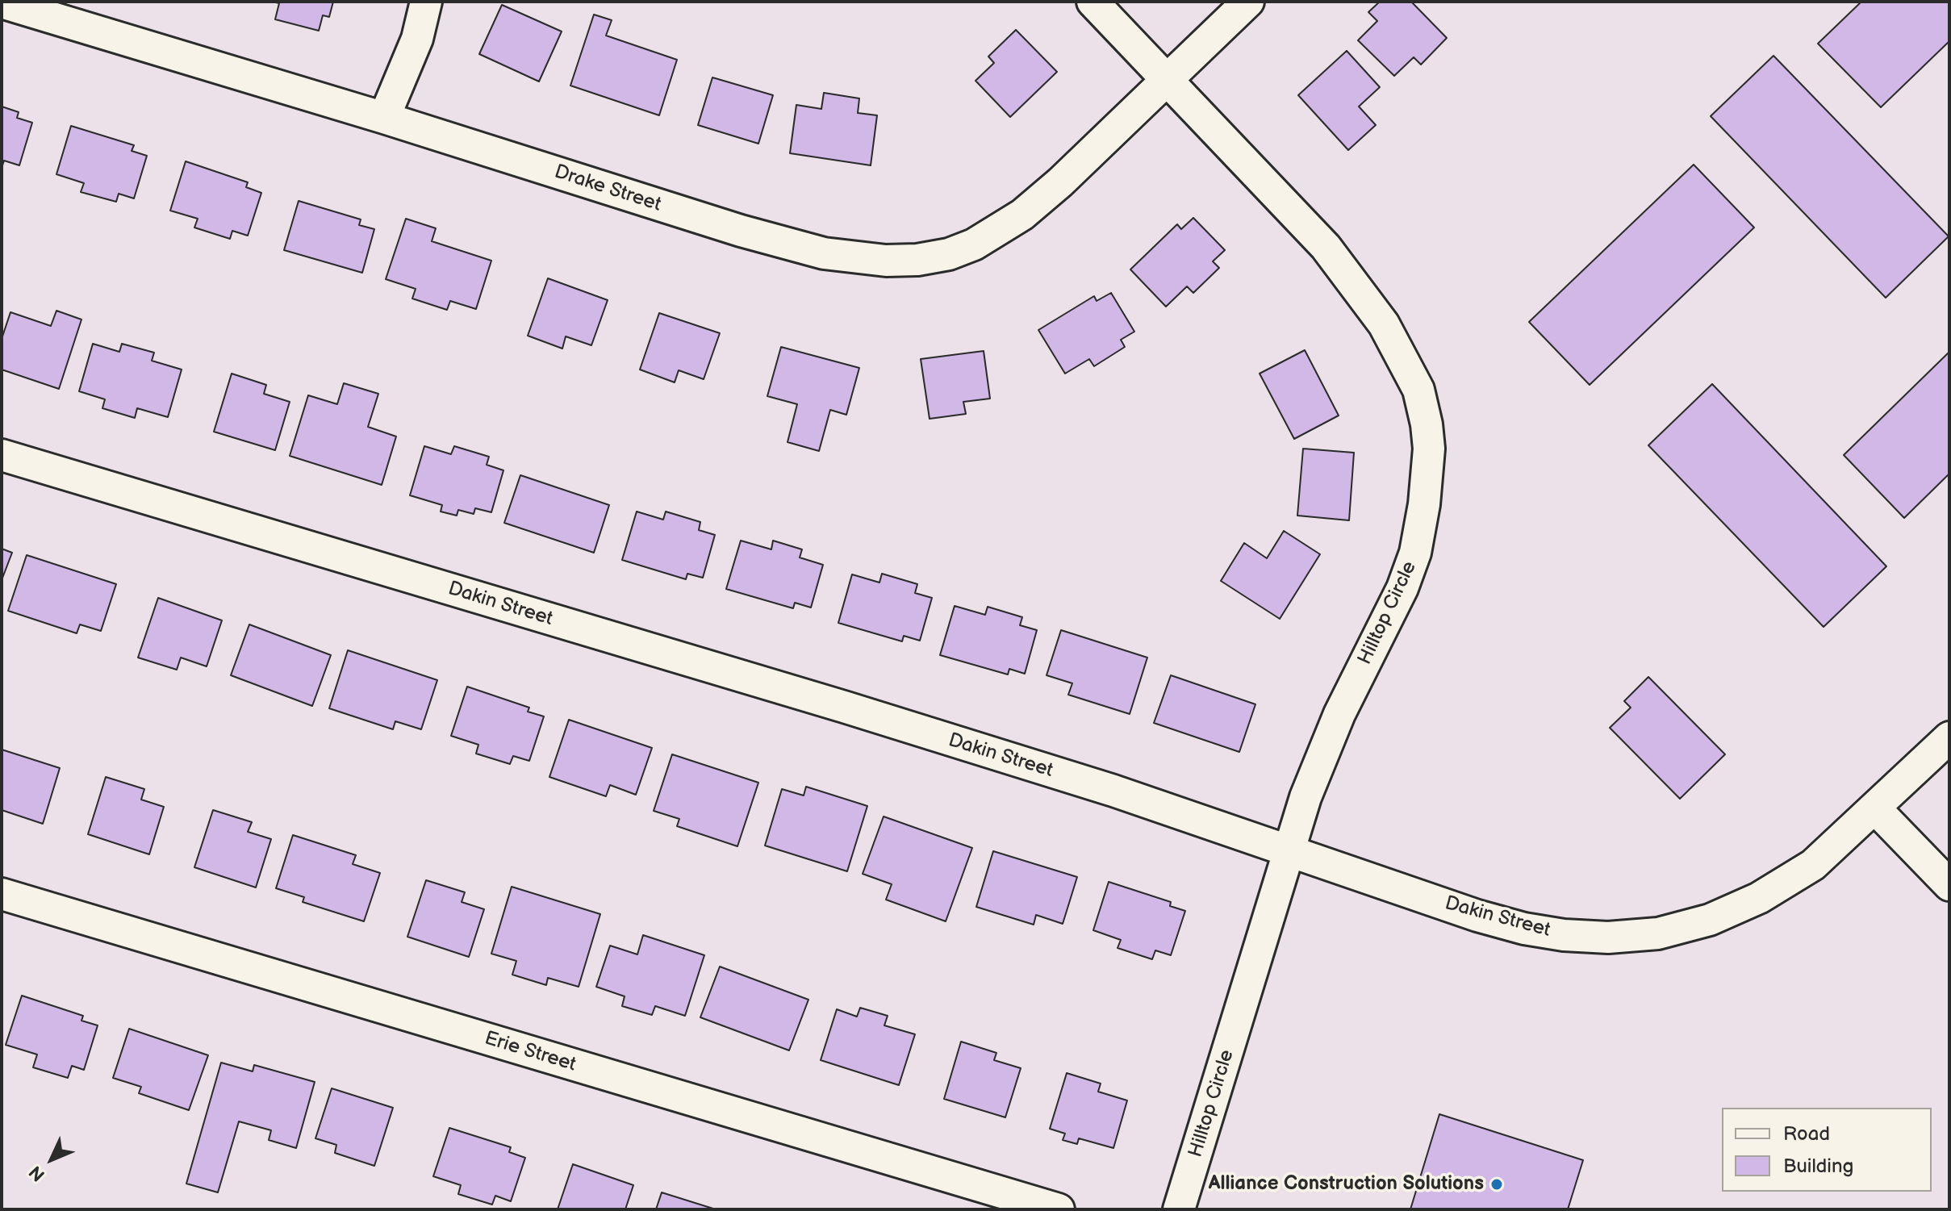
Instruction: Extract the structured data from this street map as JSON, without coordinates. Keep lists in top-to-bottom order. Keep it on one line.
{"streets":{"street":["Drake Street","Dakin Street","Hilltop Circle","Erie Street"]},"crossings":[["Drake Street","Hilltop Circle"],["Dakin Street","Hilltop Circle"]],"places":["Alliance Construction Solutions"],"legend":["Road","Building"],"north":"bottom left"}
